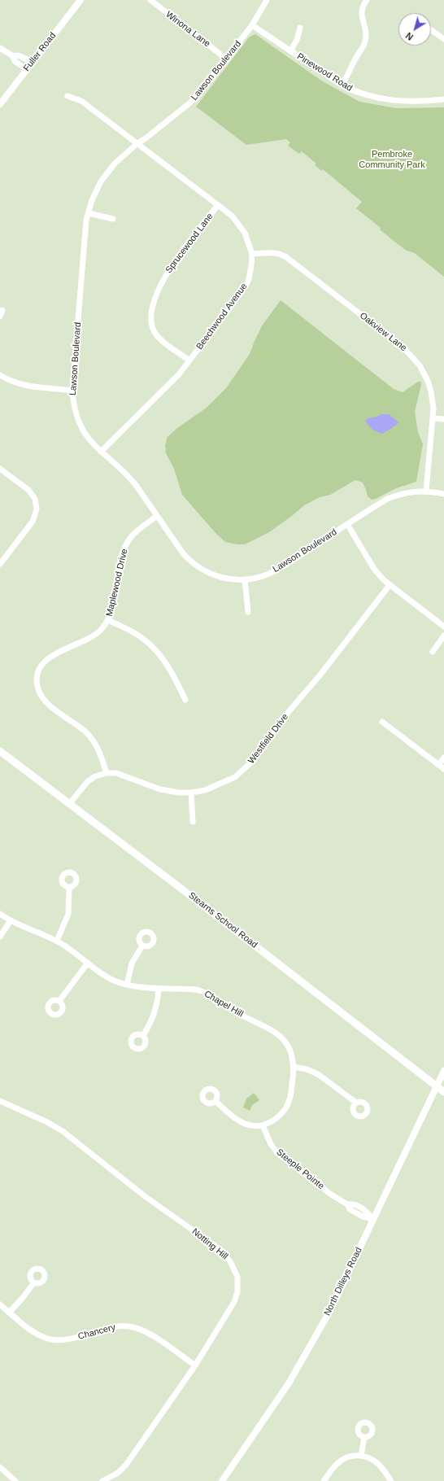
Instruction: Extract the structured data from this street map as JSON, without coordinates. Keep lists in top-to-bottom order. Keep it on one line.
{"streets":{"main road":["Stearns School Road"],"street":["Winona Lane","Fuller Road","Lawson Boulevard","Pinewood Road","Sprucewood Lane","Beechwood Avenue","Oakview Lane","Maplewood Drive","Westfield Drive","Chapel Hill","Steeple Pointe","Notting Hill","North Dilleys Road","Chancery"]},"crossings":[["Winona Lane","Lawson Boulevard"],["Lawson Boulevard","Pinewood Road"],["Lawson Boulevard","Beechwood Avenue"],["Lawson Boulevard","Oakview Lane"],["Lawson Boulevard","Maplewood Drive"],["Sprucewood Lane","Beechwood Avenue"],["Beechwood Avenue","Oakview Lane"],["Maplewood Drive","Westfield Drive"],["Westfield Drive","Stearns School Road"],["Stearns School Road","North Dilleys Road"],["Chapel Hill","Steeple Pointe"],["Steeple Pointe","North Dilleys Road"],["Notting Hill","Chancery"]],"parks":["Pembroke Community Park"],"north":"bottom left"}
